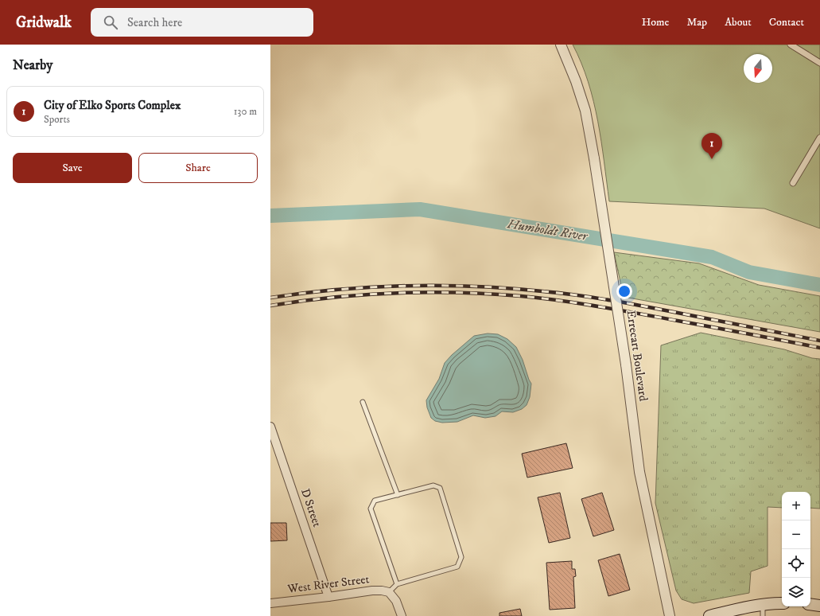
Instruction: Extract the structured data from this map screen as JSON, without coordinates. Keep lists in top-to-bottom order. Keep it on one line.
{"streets":{"street":["Errecart Boulevard","D Street","West River Street"]},"crossings":[["D Street","West River Street"]],"water":["Humboldt River"],"north":"bottom","page":{"header":"Gridwalk","search":"Search here","nav":["Home","Map","About","Contact"],"heading":"Nearby","list":[{"mark":"1","name":"City of Elko Sports Complex","note":"Sports","value":"130 m"}],"pins":"1","buttons":["Save","Share"],"map_buttons":["+","−"]}}
